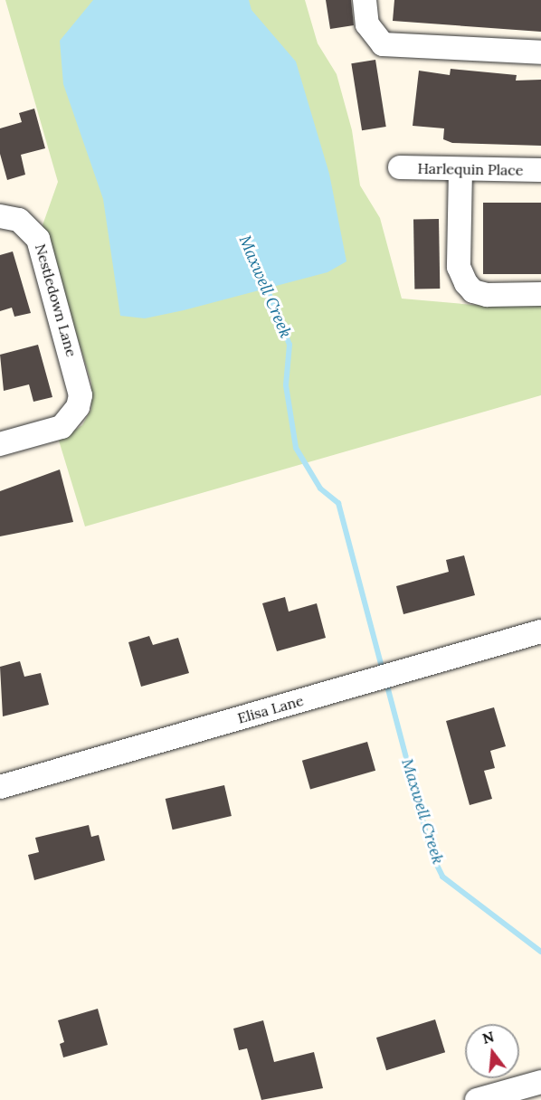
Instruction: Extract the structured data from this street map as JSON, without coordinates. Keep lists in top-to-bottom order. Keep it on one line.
{"streets":{"street":["Harlequin Place","Nestledown Lane","Elisa Lane"]},"water":["Maxwell Creek"],"north":"top"}
